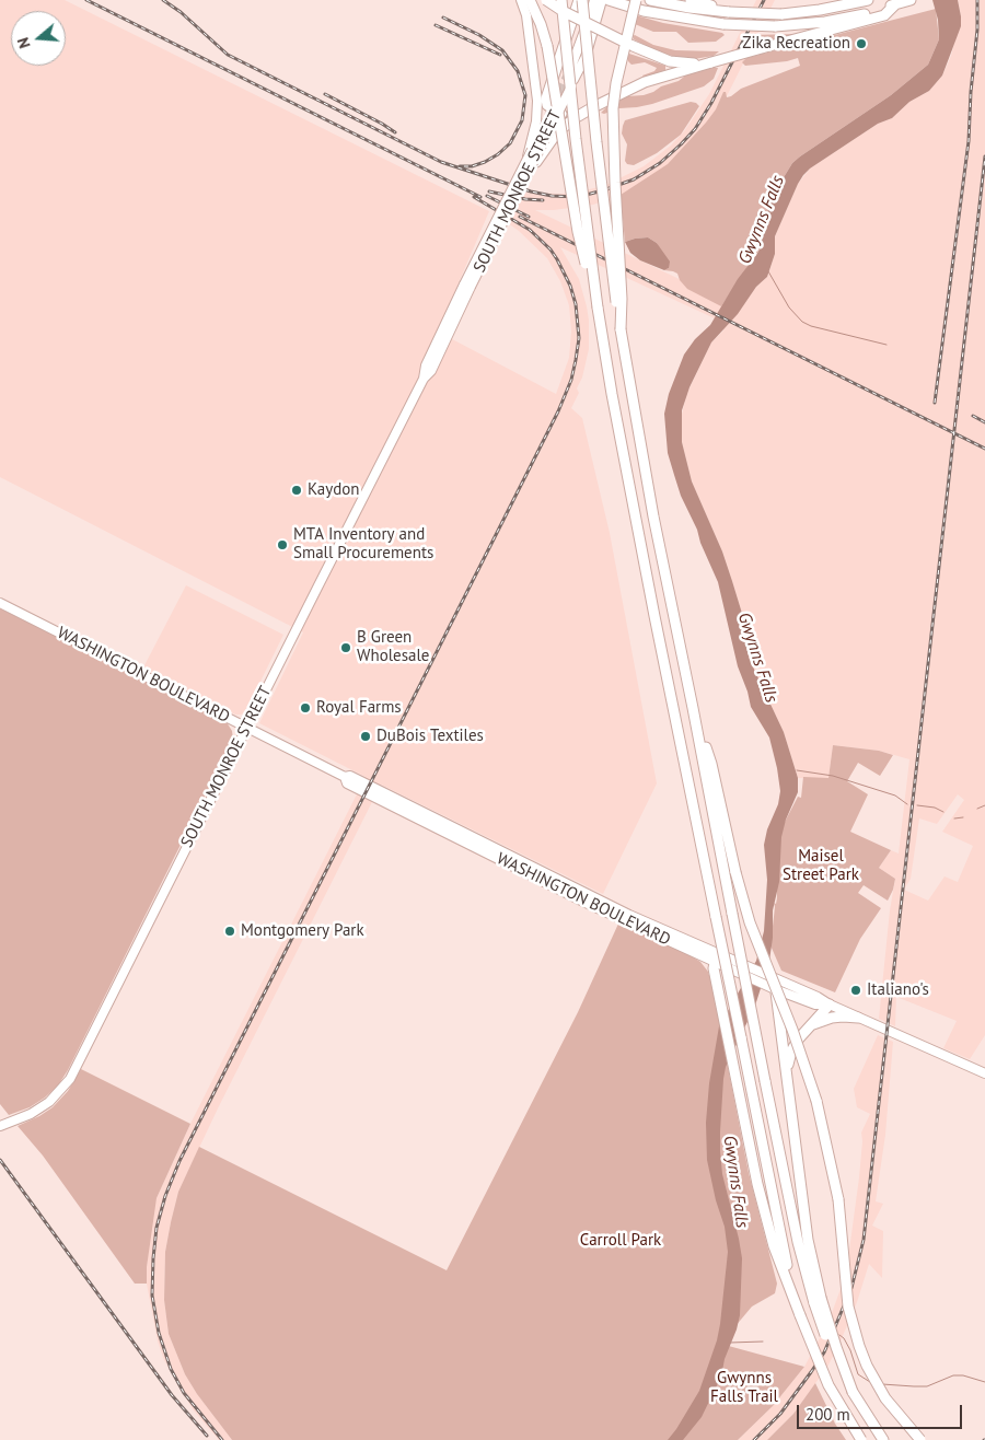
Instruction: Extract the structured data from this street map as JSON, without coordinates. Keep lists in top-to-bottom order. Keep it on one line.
{"streets":{"main road":["SOUTH MONROE STREET","WASHINGTON BOULEVARD"]},"crossings":[["SOUTH MONROE STREET","WASHINGTON BOULEVARD"]],"water":["Gwynns Falls"],"parks":["Maisel Street Park","Carroll Park","Gwynns Falls Trail"],"places":["Zika Recreation","Kaydon","MTA Inventory and Small Procurements","B Green Wholesale","Royal Farms","DuBois Textiles","Montgomery Park","Italiano's"],"scale_bar":"200 m","north":"left"}
